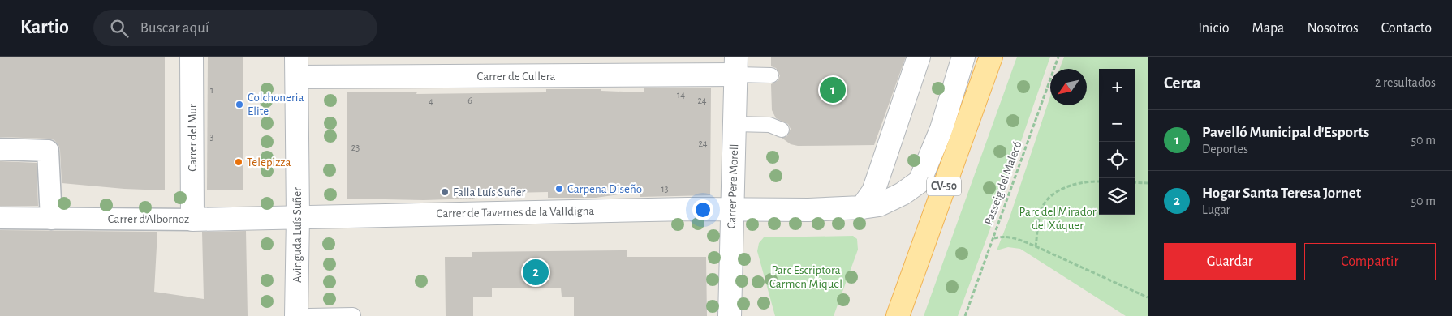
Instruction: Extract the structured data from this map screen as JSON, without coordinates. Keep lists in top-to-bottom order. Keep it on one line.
{"streets":{"main road":["CV-50"],"street":["Carrer de Cullera","Carrer del Mur","Carrer Pere Morell","Carrer de Tavernes de la Valldigna","Carrer d'Albornoz","Avinguda Luís Suñer"],"path":["Passeig del Malecó"]},"crossings":[["Carrer de Cullera","Carrer Pere Morell"],["Carrer de Cullera","Avinguda Luís Suñer"],["Carrer del Mur","Carrer d'Albornoz"],["Carrer Pere Morell","Carrer de Tavernes de la Valldigna"],["Carrer de Tavernes de la Valldigna","Carrer d'Albornoz"],["Carrer de Tavernes de la Valldigna","Avinguda Luís Suñer"],["Carrer d'Albornoz","Avinguda Luís Suñer"]],"parks":["Parc del Mirador del Xúquer","Parc Escriptora Carmen Miquel"],"places":["Colchoneria Elite","Telepizza","Carpena Diseño","Falla Luís Suñer"],"house_numbers":["1","14","6","24","4","3","24","23","13"],"north":"bottom left","page":{"header":"Kartio","search":"Buscar aquí","nav":["Inicio","Mapa","Nosotros","Contacto"],"heading":["Cerca","2 resultados"],"map_buttons":["+","−"],"pins":["1","2"],"list":[{"mark":"1","name":"Pavelló Municipal d'Esports","note":"Deportes","value":"50 m"},{"mark":"2","name":"Hogar Santa Teresa Jornet","note":"Lugar","value":"50 m"}],"buttons":["Guardar","Compartir"]}}
